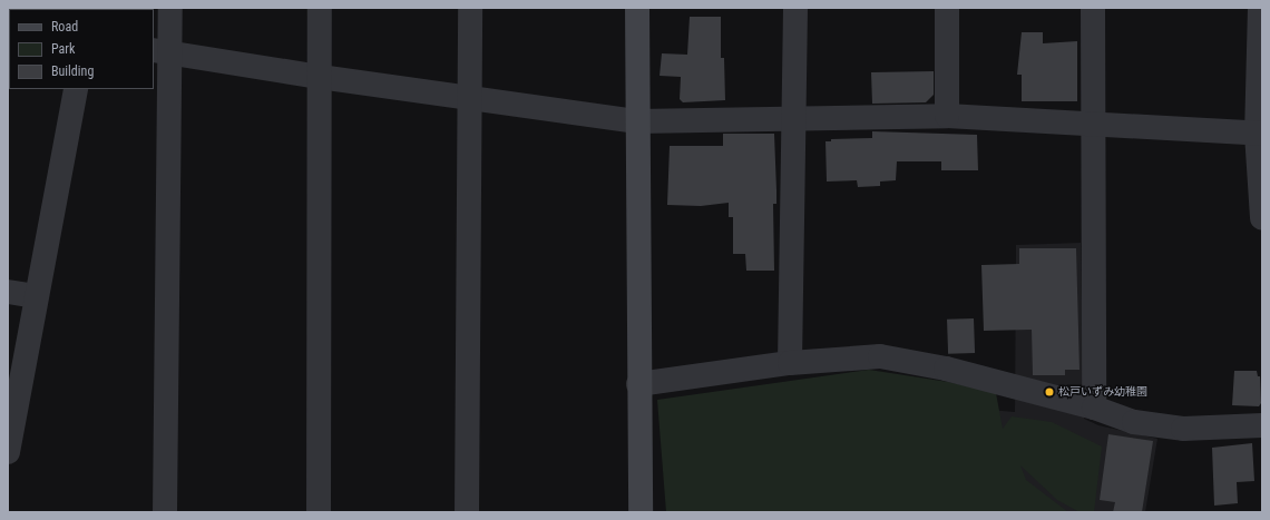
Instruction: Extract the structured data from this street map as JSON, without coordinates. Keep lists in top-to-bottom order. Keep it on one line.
{"places":["松戸いずみ幼稚園"],"legend":["Road","Park","Building"]}
